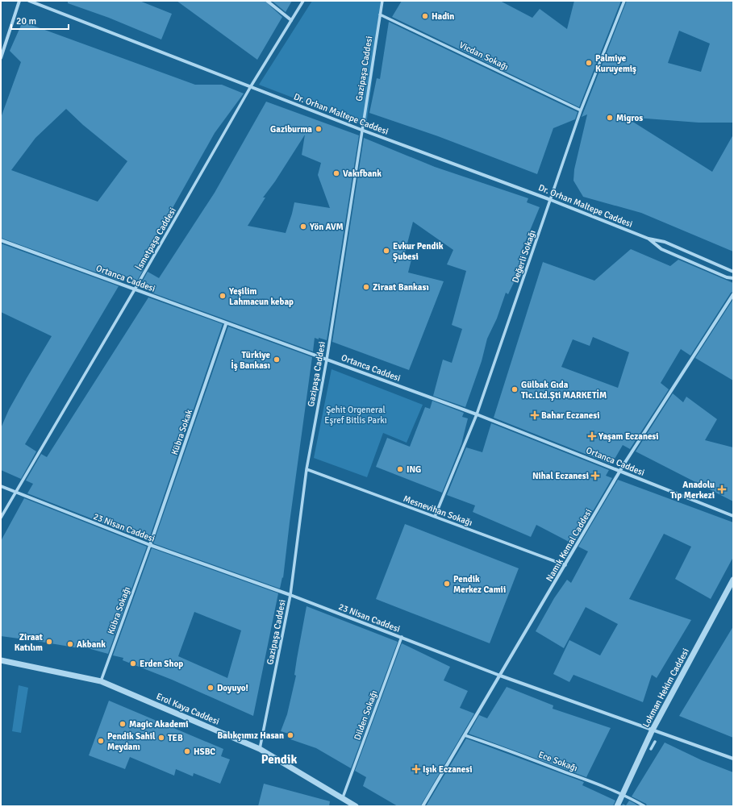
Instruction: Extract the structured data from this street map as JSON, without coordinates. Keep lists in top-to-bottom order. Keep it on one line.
{"streets":{"street":["Vicdan Sokağı","Gazipaşa Caddesi","Dr. Orhan Maltepe Caddesi","İsmetpaşa Caddesi","Değerli Sokağı","Ortanca Caddesi","Kübra Sokak","Mesnevihan Sokağı","23 Nisan Caddesi","Namık Kemal Caddesi","Kübra Sokağı","Lokman Hekim Caddesi","Erol Kaya Caddesi","Dilden Sokağı","Ece Sokağı"]},"crossings":[["Vicdan Sokağı","Gazipaşa Caddesi"],["Vicdan Sokağı","Değerli Sokağı"],["Gazipaşa Caddesi","Dr. Orhan Maltepe Caddesi"],["Gazipaşa Caddesi","Ortanca Caddesi"],["Gazipaşa Caddesi","Mesnevihan Sokağı"],["Gazipaşa Caddesi","23 Nisan Caddesi"],["Gazipaşa Caddesi","Erol Kaya Caddesi"],["Dr. Orhan Maltepe Caddesi","İsmetpaşa Caddesi"],["Dr. Orhan Maltepe Caddesi","Değerli Sokağı"],["İsmetpaşa Caddesi","Ortanca Caddesi"],["İsmetpaşa Caddesi","23 Nisan Caddesi"],["Değerli Sokağı","Ortanca Caddesi"],["Değerli Sokağı","Mesnevihan Sokağı"],["Ortanca Caddesi","Kübra Sokak"],["Ortanca Caddesi","Namık Kemal Caddesi"],["Kübra Sokak","23 Nisan Caddesi"],["Kübra Sokak","Kübra Sokağı"],["Mesnevihan Sokağı","Namık Kemal Caddesi"],["23 Nisan Caddesi","Namık Kemal Caddesi"],["23 Nisan Caddesi","Kübra Sokağı"],["23 Nisan Caddesi","Lokman Hekim Caddesi"],["23 Nisan Caddesi","Dilden Sokağı"],["Namık Kemal Caddesi","Ece Sokağı"],["Kübra Sokağı","Erol Kaya Caddesi"],["Lokman Hekim Caddesi","Ece Sokağı"],["Erol Kaya Caddesi","Dilden Sokağı"]],"districts":["Pendik"],"parks":["Şehit Orgeneral Eşref Bitlis Parkı"],"places":{"other":["Hadin","Palmiye Kuruyemiş","Migros","Gaziburma","Vakıfbank","Yön AVM","Evkur Pendik Şubesi","Ziraat Bankası","Yeşilim Lahmacun kebap","Türkiye İş Bankası","Gülbak Gıda Tic.Ltd.Şti MARKETİM","ING","Pendik Merkez Camii","Ziraat Katılım","Akbank","Erden Shop","Doyuyo!","Magic Akademi","Balıkçımız Hasan","TEB","Pendik Sahil Meydanı","HSBC"],"health":["Bahar Eczanesi","Yaşam Eczanesi","Nihal Eczanesi","Anadolu Tıp Merkezi","Işık Eczanesi"]},"scale_bar":"20 m"}
